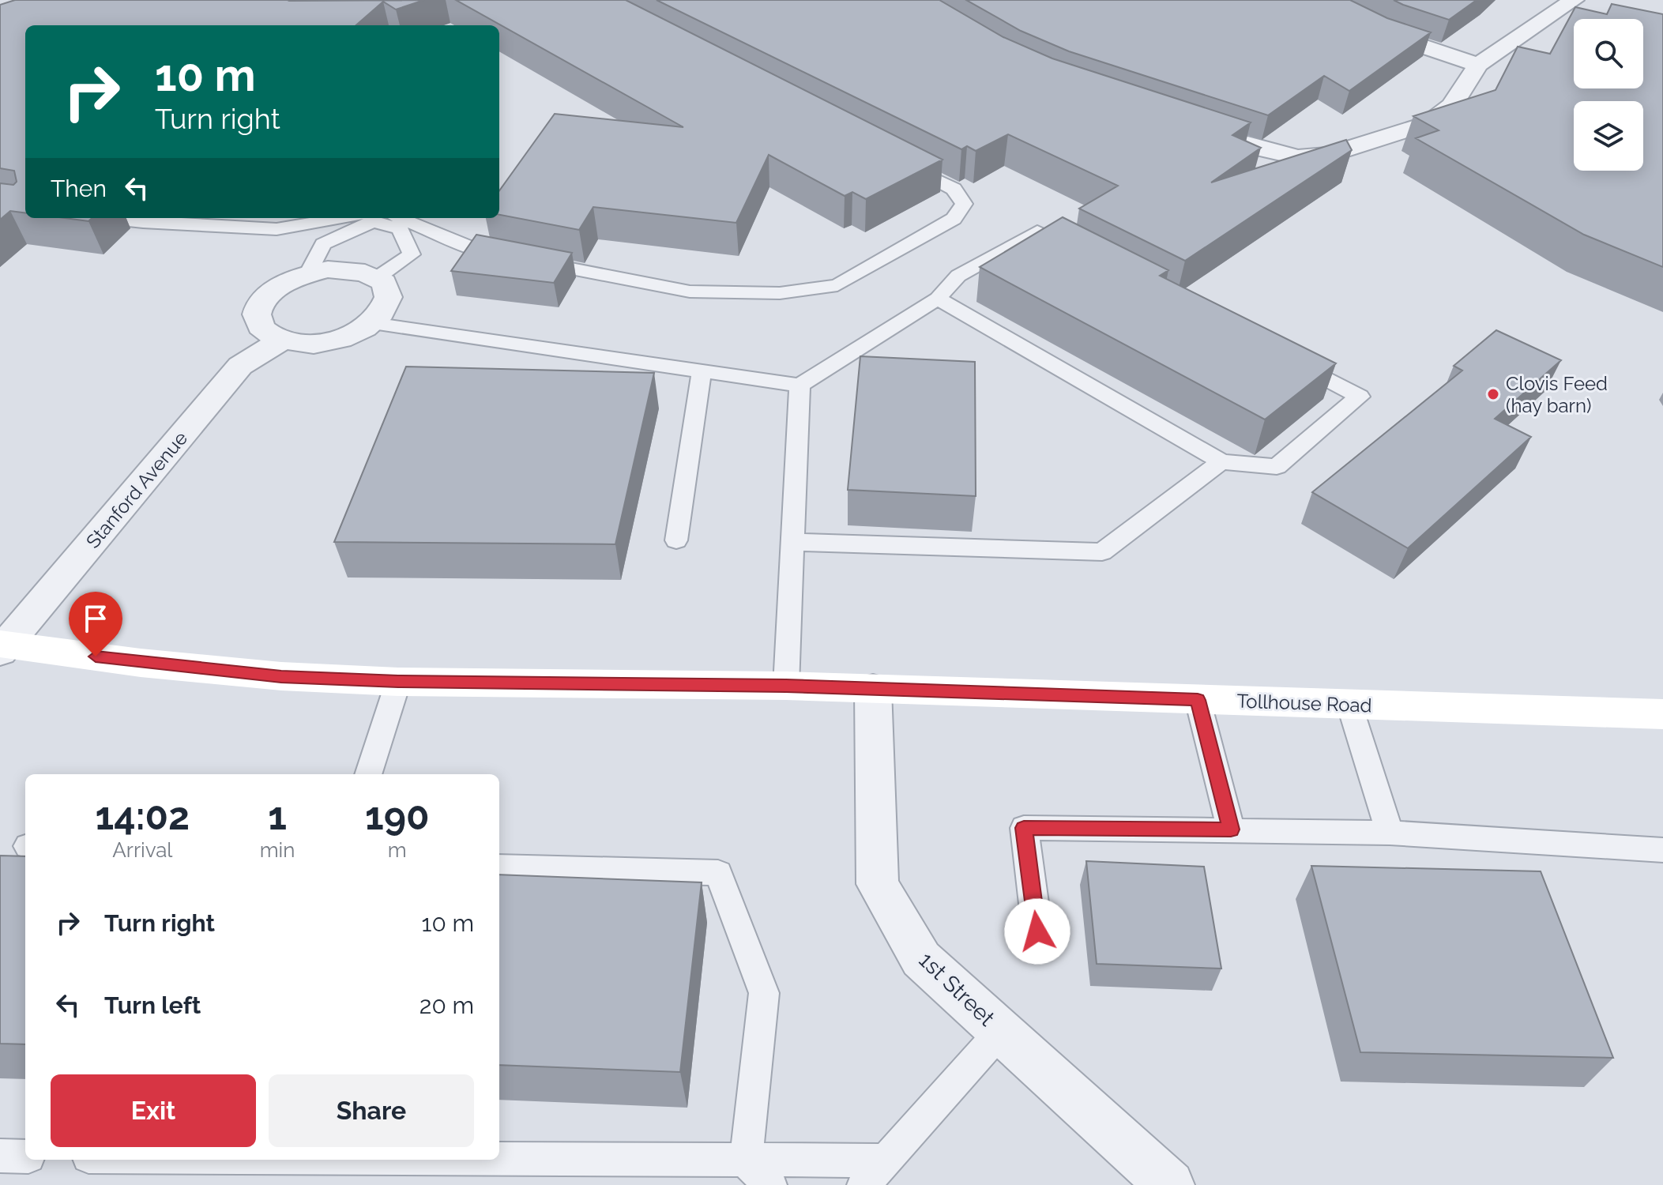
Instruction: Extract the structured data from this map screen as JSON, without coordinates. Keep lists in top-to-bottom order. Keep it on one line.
{"streets":{"street":["Stanford Avenue","Tollhouse Road","1st Street"]},"crossings":[["Stanford Avenue","Tollhouse Road"],["Tollhouse Road","1st Street"]],"places":["Clovis Feed (hay barn)"],"page":{"turn":["10 m","Turn right"],"then":"Then","eta":["14:02","Arrival","1","min","190","m"],"list":[{"name":"Turn right","value":"10 m"},{"name":"Turn left","value":"20 m"}],"buttons":["Exit","Share"]}}
